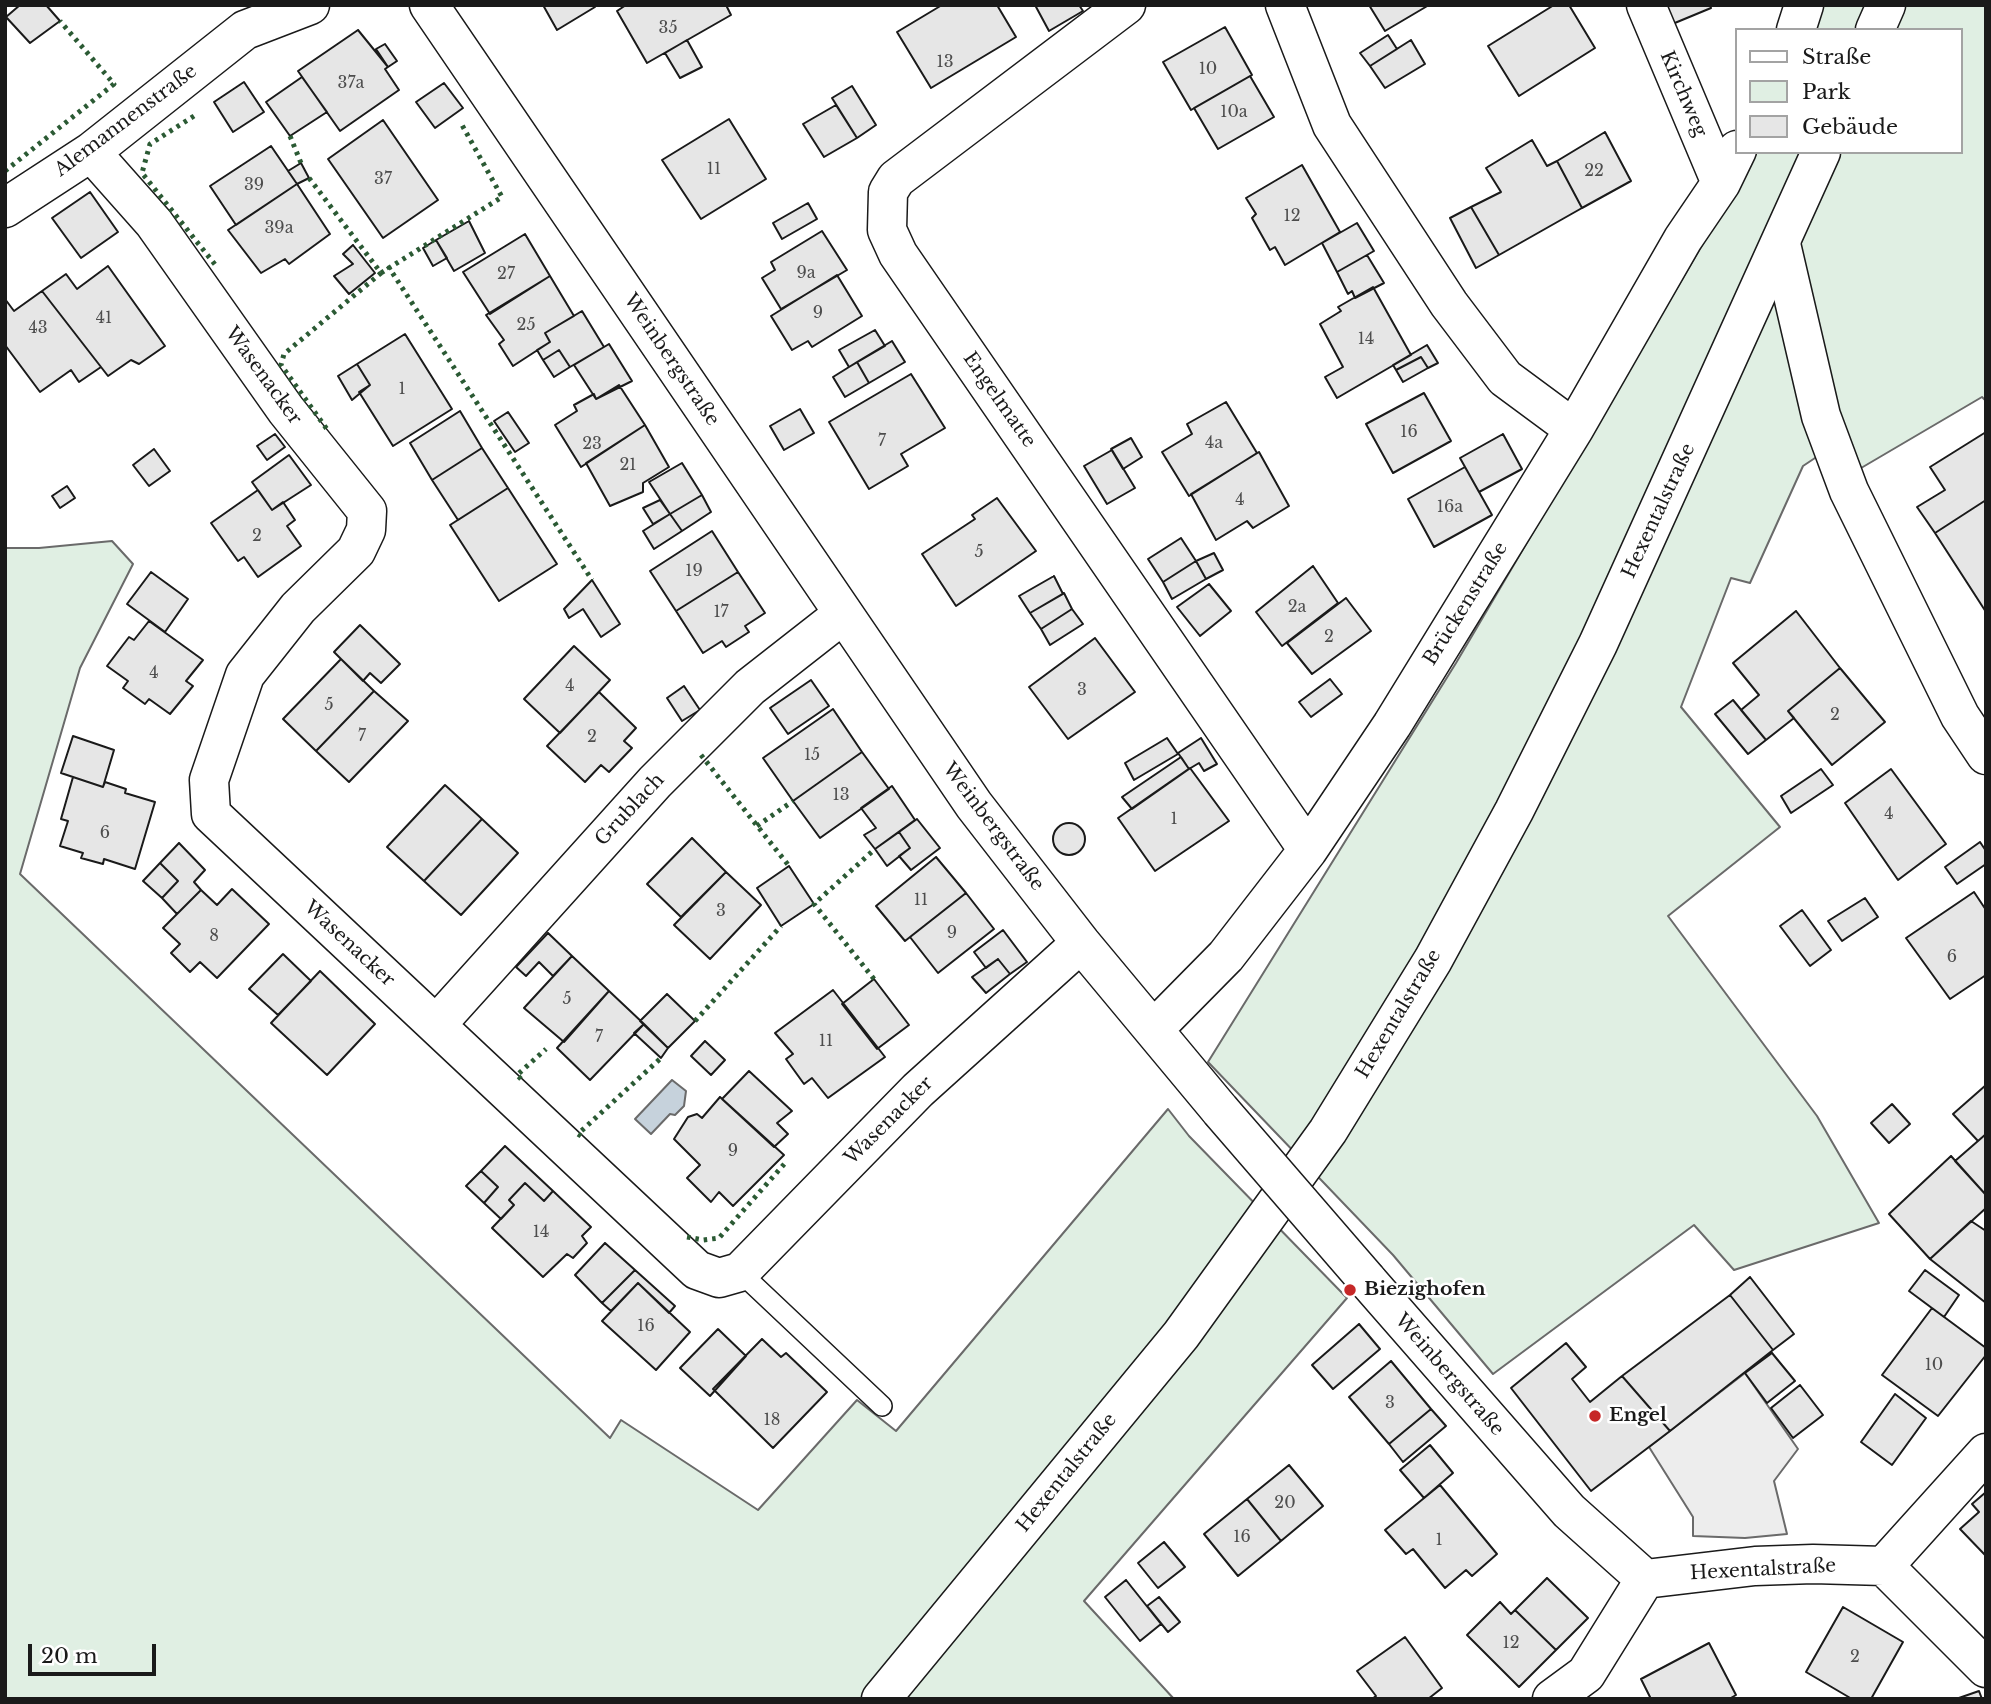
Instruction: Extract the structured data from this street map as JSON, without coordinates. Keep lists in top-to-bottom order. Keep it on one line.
{"streets":{"street":["Kirchweg","Alemannenstraße","Weinbergstraße","Wasenacker","Engelmatte","Hexentalstraße","Brückenstraße","Grublach"]},"crossings":[["Kirchweg","Brückenstraße"],["Alemannenstraße","Wasenacker"],["Weinbergstraße","Wasenacker"],["Weinbergstraße","Hexentalstraße"],["Weinbergstraße","Brückenstraße"],["Weinbergstraße","Grublach"],["Wasenacker","Grublach"],["Engelmatte","Brückenstraße"]],"places":["Biezighofen","Engel"],"house_numbers":["35","13","10","37a","10a","11","22","37","39","12","39a","9a","27","9","41","25","43","14","1","16","7","4a","23","21","4","16a","2","5","19","2a","17","2","4","4","3","5","2","7","2","15","13","4","1","6","11","3","9","8","6","5","7","11","9","14","16","10","3","18","20","16","1","12","2"],"legend":["Straße","Park","Gebäude"],"scale_bar":"20 m"}
